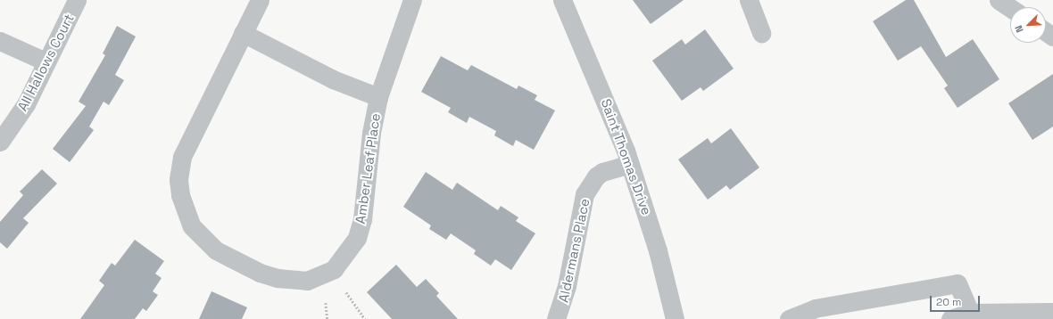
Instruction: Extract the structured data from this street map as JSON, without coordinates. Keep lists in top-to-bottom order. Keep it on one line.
{"streets":{"street":["All Hallows Court","Saint Thomas Drive","Amber Leaf Place","Aldermans Place"]},"crossings":[["Saint Thomas Drive","Aldermans Place"]],"scale_bar":"20 m","north":"bottom left"}
